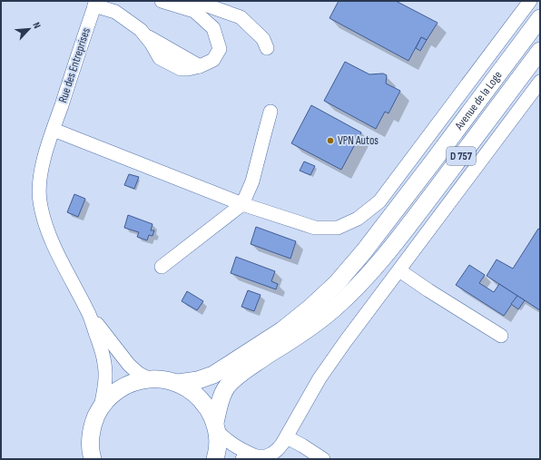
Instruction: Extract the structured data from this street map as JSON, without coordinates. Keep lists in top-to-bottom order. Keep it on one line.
{"streets":{"main road":["Avenue de la Loge","D 757"],"street":["Rue des Entreprises"]},"places":["VPN Autos"],"north":"top right"}
